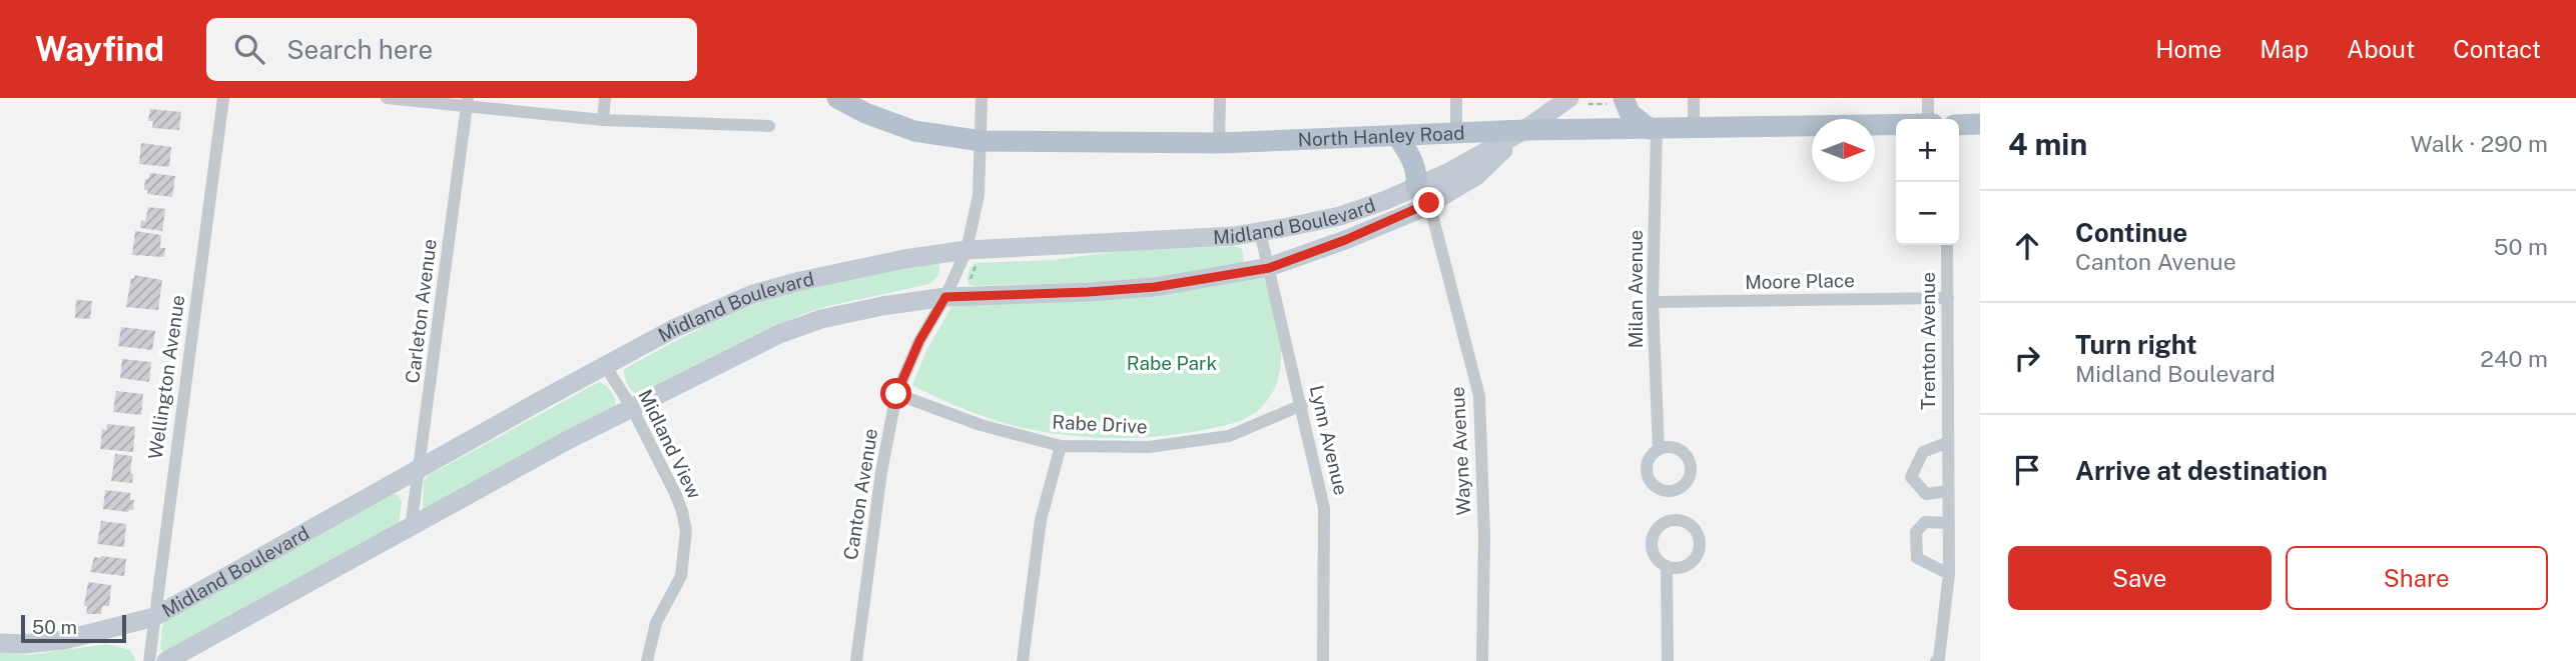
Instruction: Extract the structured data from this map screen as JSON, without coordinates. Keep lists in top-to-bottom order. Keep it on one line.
{"streets":{"main road":["North Hanley Road","Midland Boulevard"],"street":["Moore Place","Milan Avenue","Carleton Avenue","Trenton Avenue","Wellington Avenue","Rabe Drive","Lynn Avenue","Midland View","Wayne Avenue","Canton Avenue"]},"crossings":[["North Hanley Road","Midland Boulevard"],["North Hanley Road","Milan Avenue"],["North Hanley Road","Canton Avenue"],["Midland Boulevard","Carleton Avenue"],["Midland Boulevard","Wellington Avenue"],["Midland Boulevard","Lynn Avenue"],["Midland Boulevard","Midland View"],["Midland Boulevard","Wayne Avenue"],["Midland Boulevard","Canton Avenue"],["Moore Place","Milan Avenue"],["Moore Place","Trenton Avenue"],["Rabe Drive","Lynn Avenue"],["Rabe Drive","Canton Avenue"]],"parks":["Rabe Park"],"scale_bar":"50 m","north":"right","page":{"header":"Wayfind","search":"Search here","nav":["Home","Map","About","Contact"],"heading":["4 min","Walk · 290 m"],"map_buttons":["+","−"],"list":[["Continue","Canton Avenue","50 m"],["Turn right","Midland Boulevard","240 m"],"Arrive at destination"],"buttons":["Save","Share"],"scale":"50 m"}}
